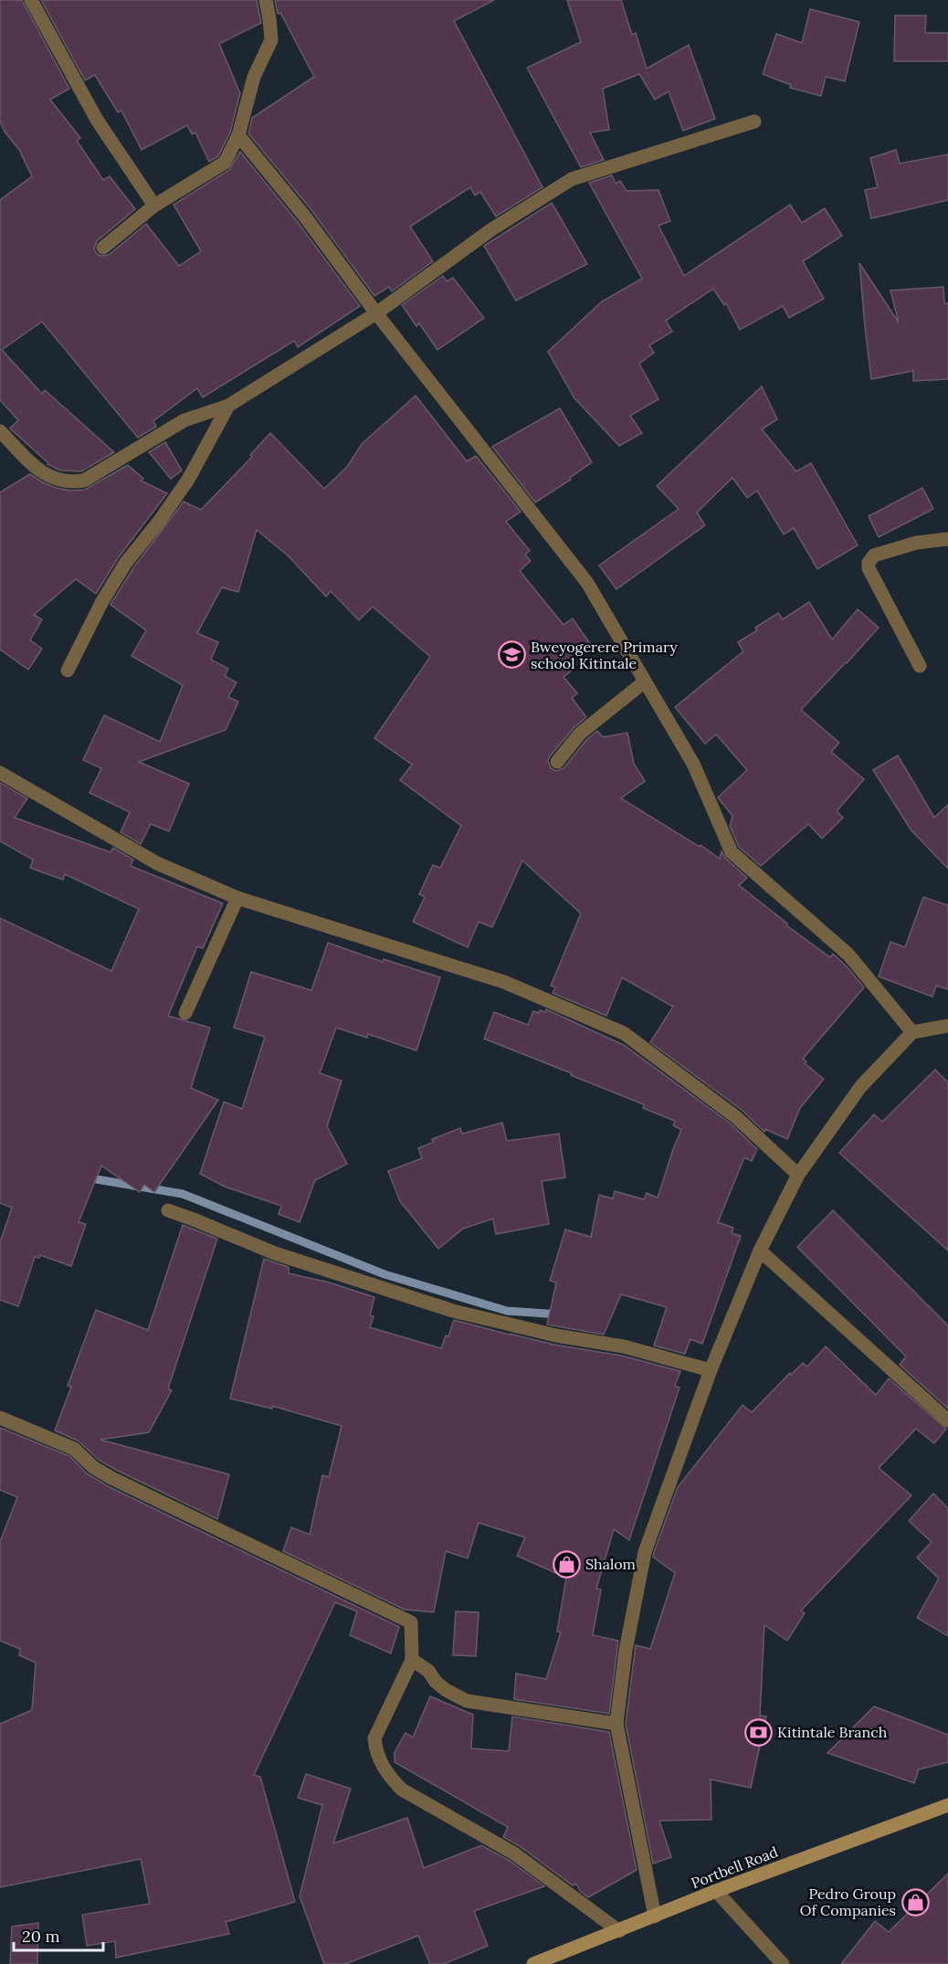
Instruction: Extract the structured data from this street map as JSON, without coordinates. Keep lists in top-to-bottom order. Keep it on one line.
{"streets":{"main road":["Portbell Road"]},"places":{"school or university":["Bweyogerere Primary school Kitintale"],"shop":["Shalom","Pedro Group Of Companies"],"bank":["Kitintale Branch"]},"scale_bar":"20 m"}
